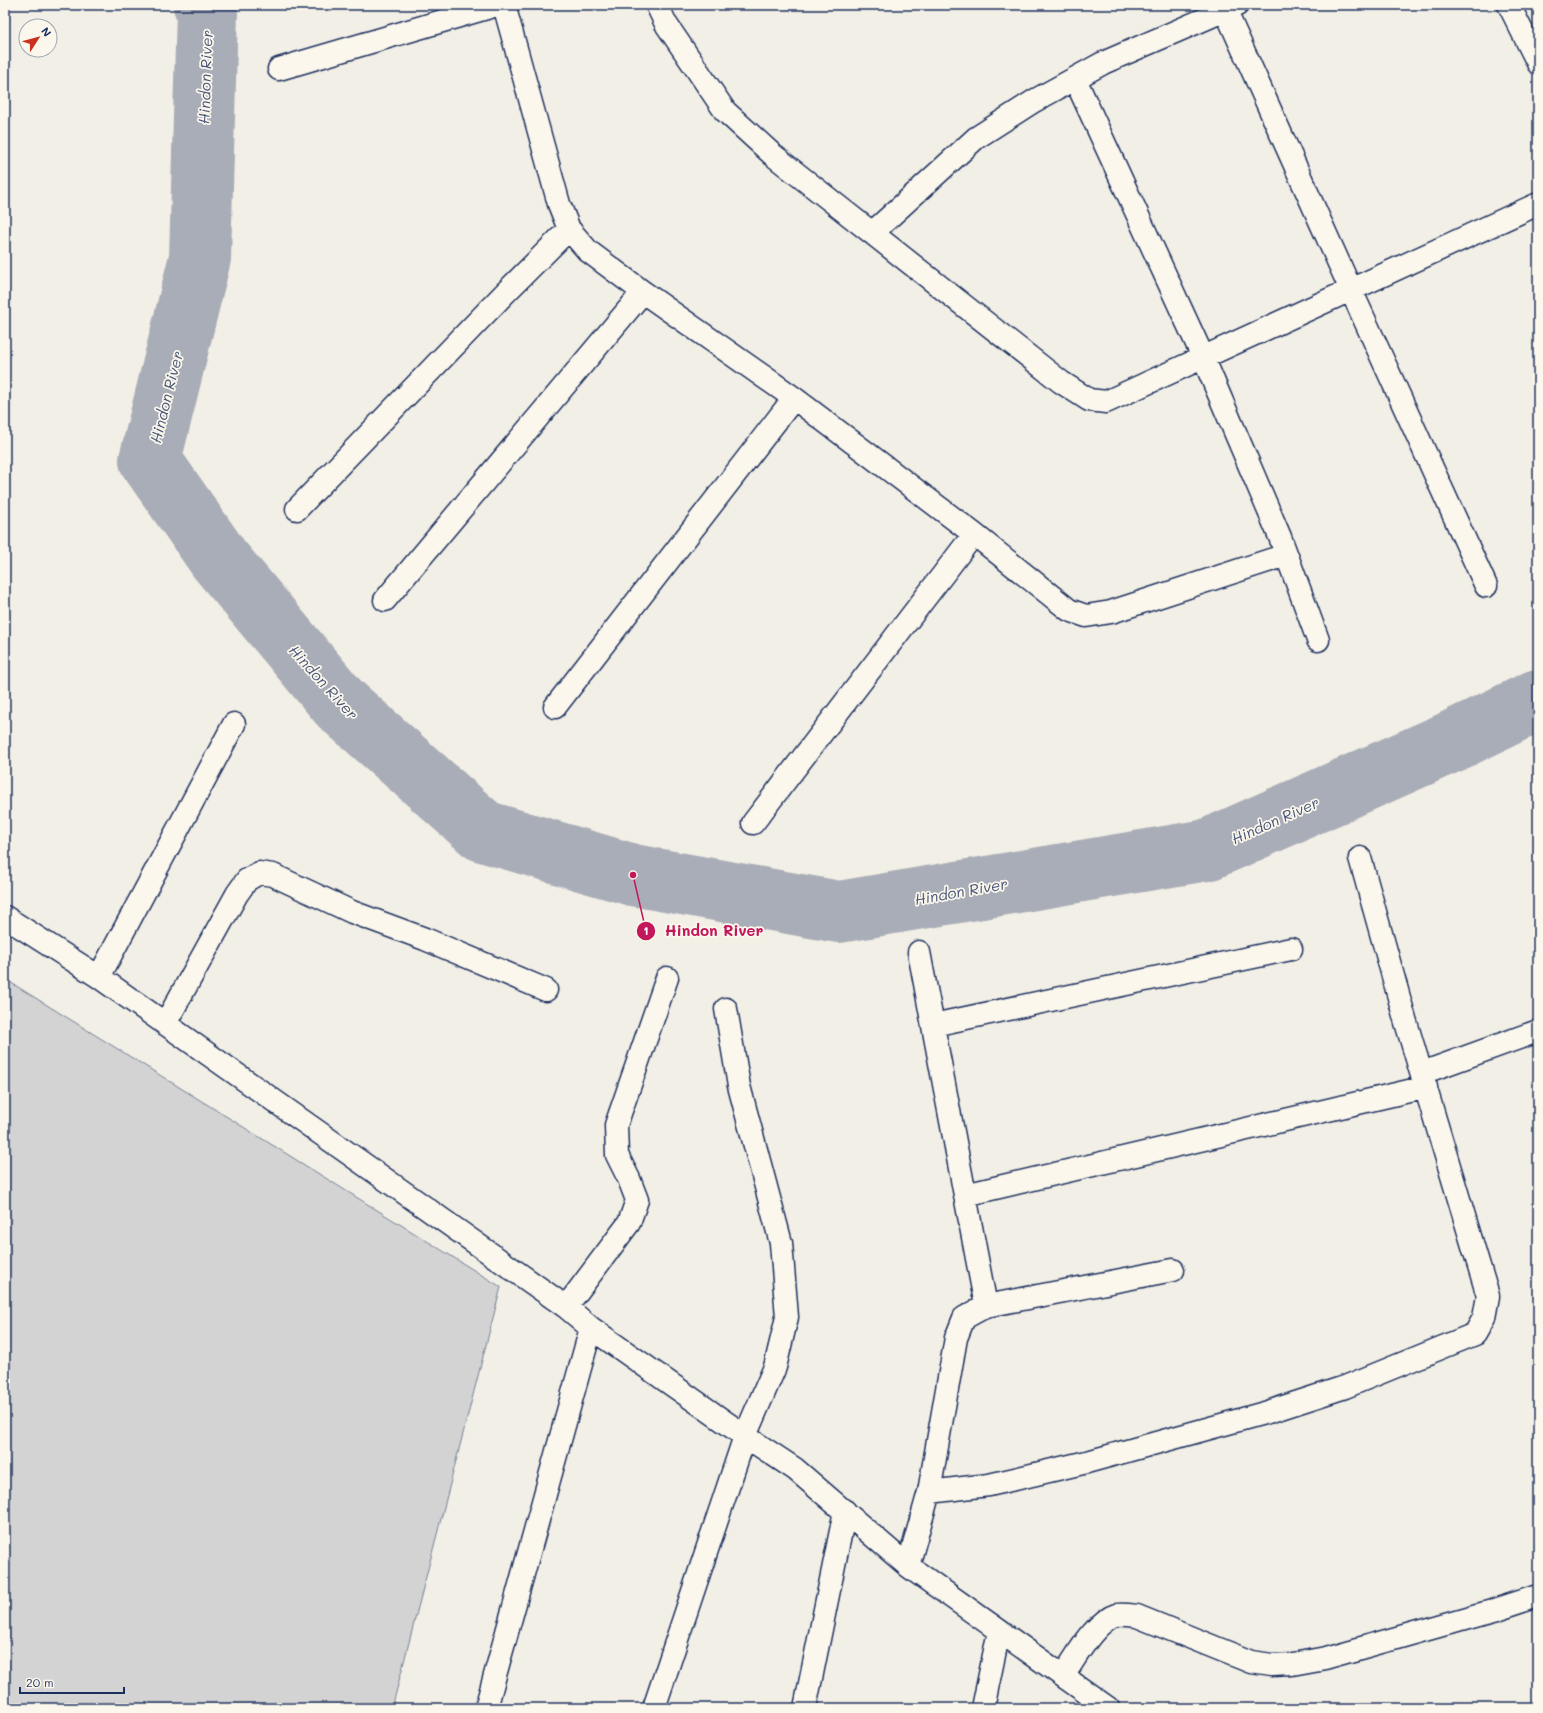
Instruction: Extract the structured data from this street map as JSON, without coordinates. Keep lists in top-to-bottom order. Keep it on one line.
{"water":["Hindon River"],"places":["Hindon River"],"scale_bar":"20 m","north":"top right"}
